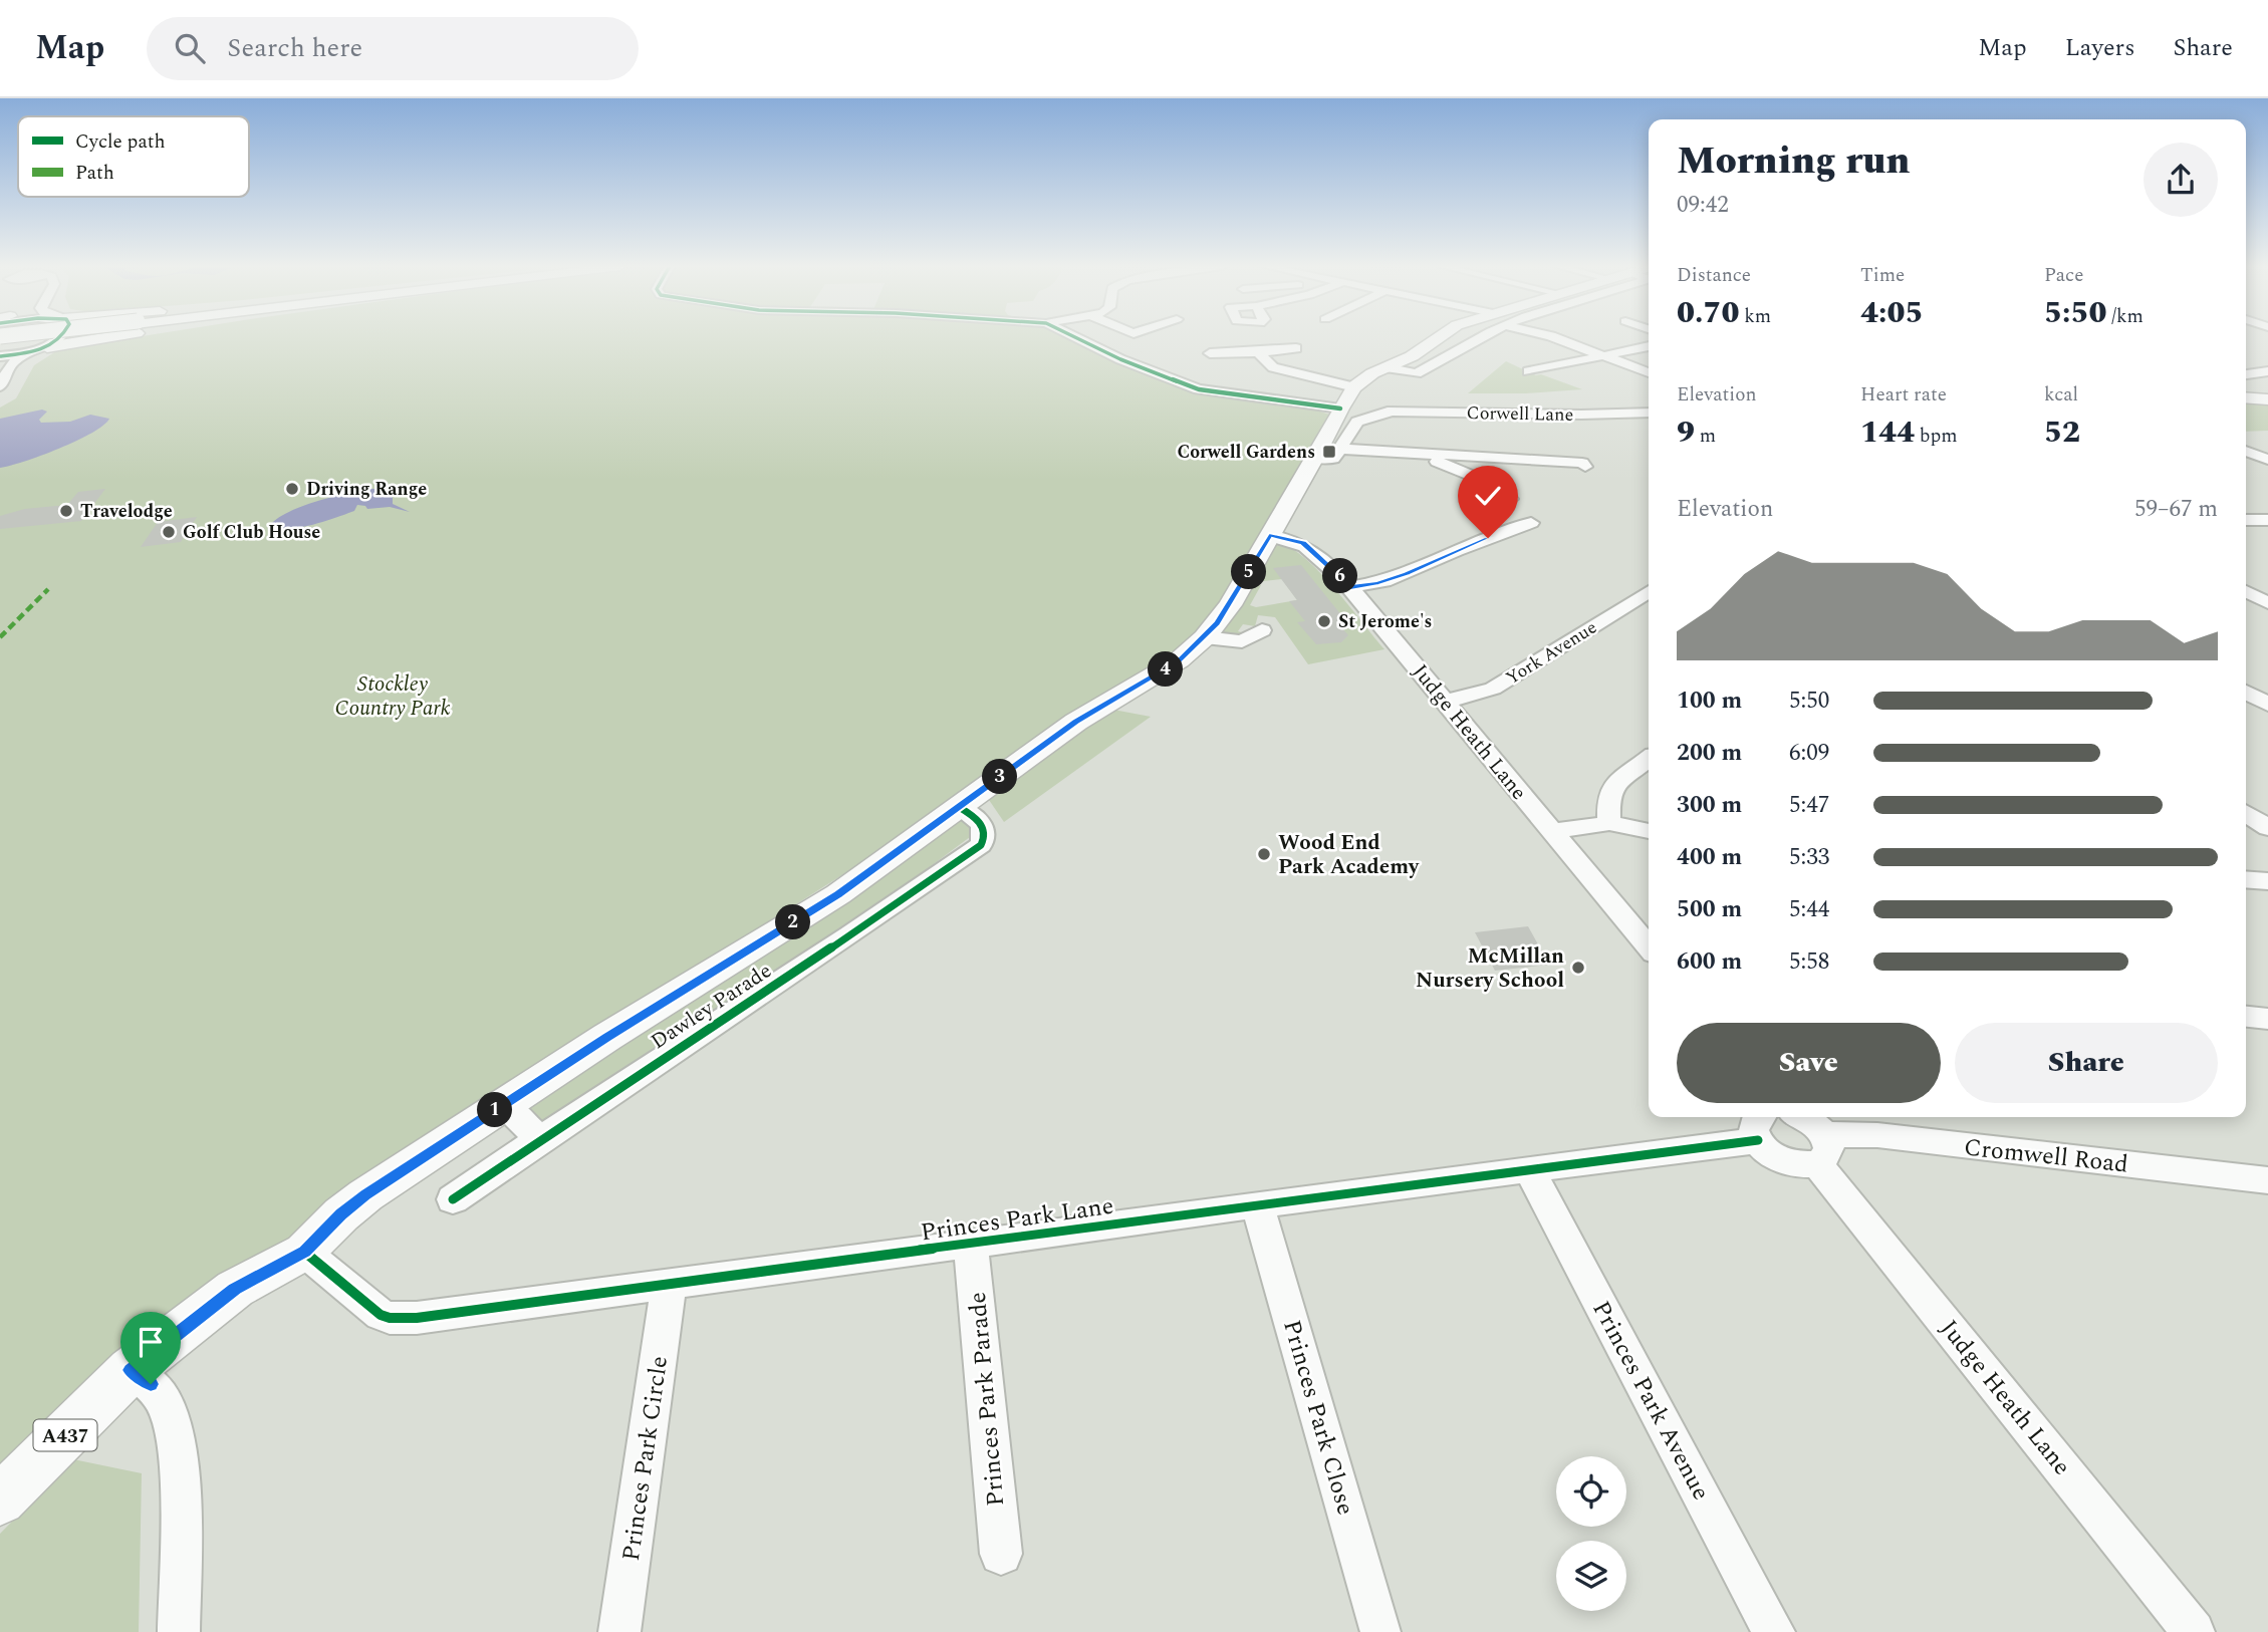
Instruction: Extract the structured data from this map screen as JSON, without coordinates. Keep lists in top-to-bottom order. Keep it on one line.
{"streets":{"main road":["A437"],"street":["Corwell Lane","York Avenue","Judge Heath Lane","Dawley Parade","Cromwell Road","Princes Park Lane","Princes Park Parade","Princes Park Avenue","Princes Park Close","Princes Park Circle"]},"crossings":[["York Avenue","Judge Heath Lane"],["Judge Heath Lane","Cromwell Road"],["Judge Heath Lane","A437"],["Dawley Parade","A437"],["Cromwell Road","Princes Park Lane"],["Princes Park Lane","Princes Park Parade"],["Princes Park Lane","Princes Park Avenue"],["Princes Park Lane","Princes Park Close"],["Princes Park Lane","A437"],["Princes Park Lane","Princes Park Circle"]],"parks":["Stockley Country Park"],"places":{"transit":["Corwell Gardens"],"other":["Driving Range","Travelodge","Golf Club House","St Jerome's","Wood End Park Academy","McMillan Nursery School"]},"legend":["Cycle path","Path"],"page":{"header":"Map","search":"Search here","nav":["Map","Layers","Share"],"heading":["Morning run","09:42"],"stats":[["Distance","0.70 km"],["Time","4:05"],["Pace","5:50 /km"],["Elevation","9 m"],["Heart rate","144 bpm"],["kcal","52"]],"chart":["Elevation","59–67 m"],"pins":["5","6","4","3","2","1"],"list":[{"name":"100 m","note":"5:50"},{"name":"200 m","note":"6:09"},{"name":"300 m","note":"5:47"},{"name":"400 m","note":"5:33"},{"name":"500 m","note":"5:44"},{"name":"600 m","note":"5:58"}],"buttons":["Save","Share"]}}
